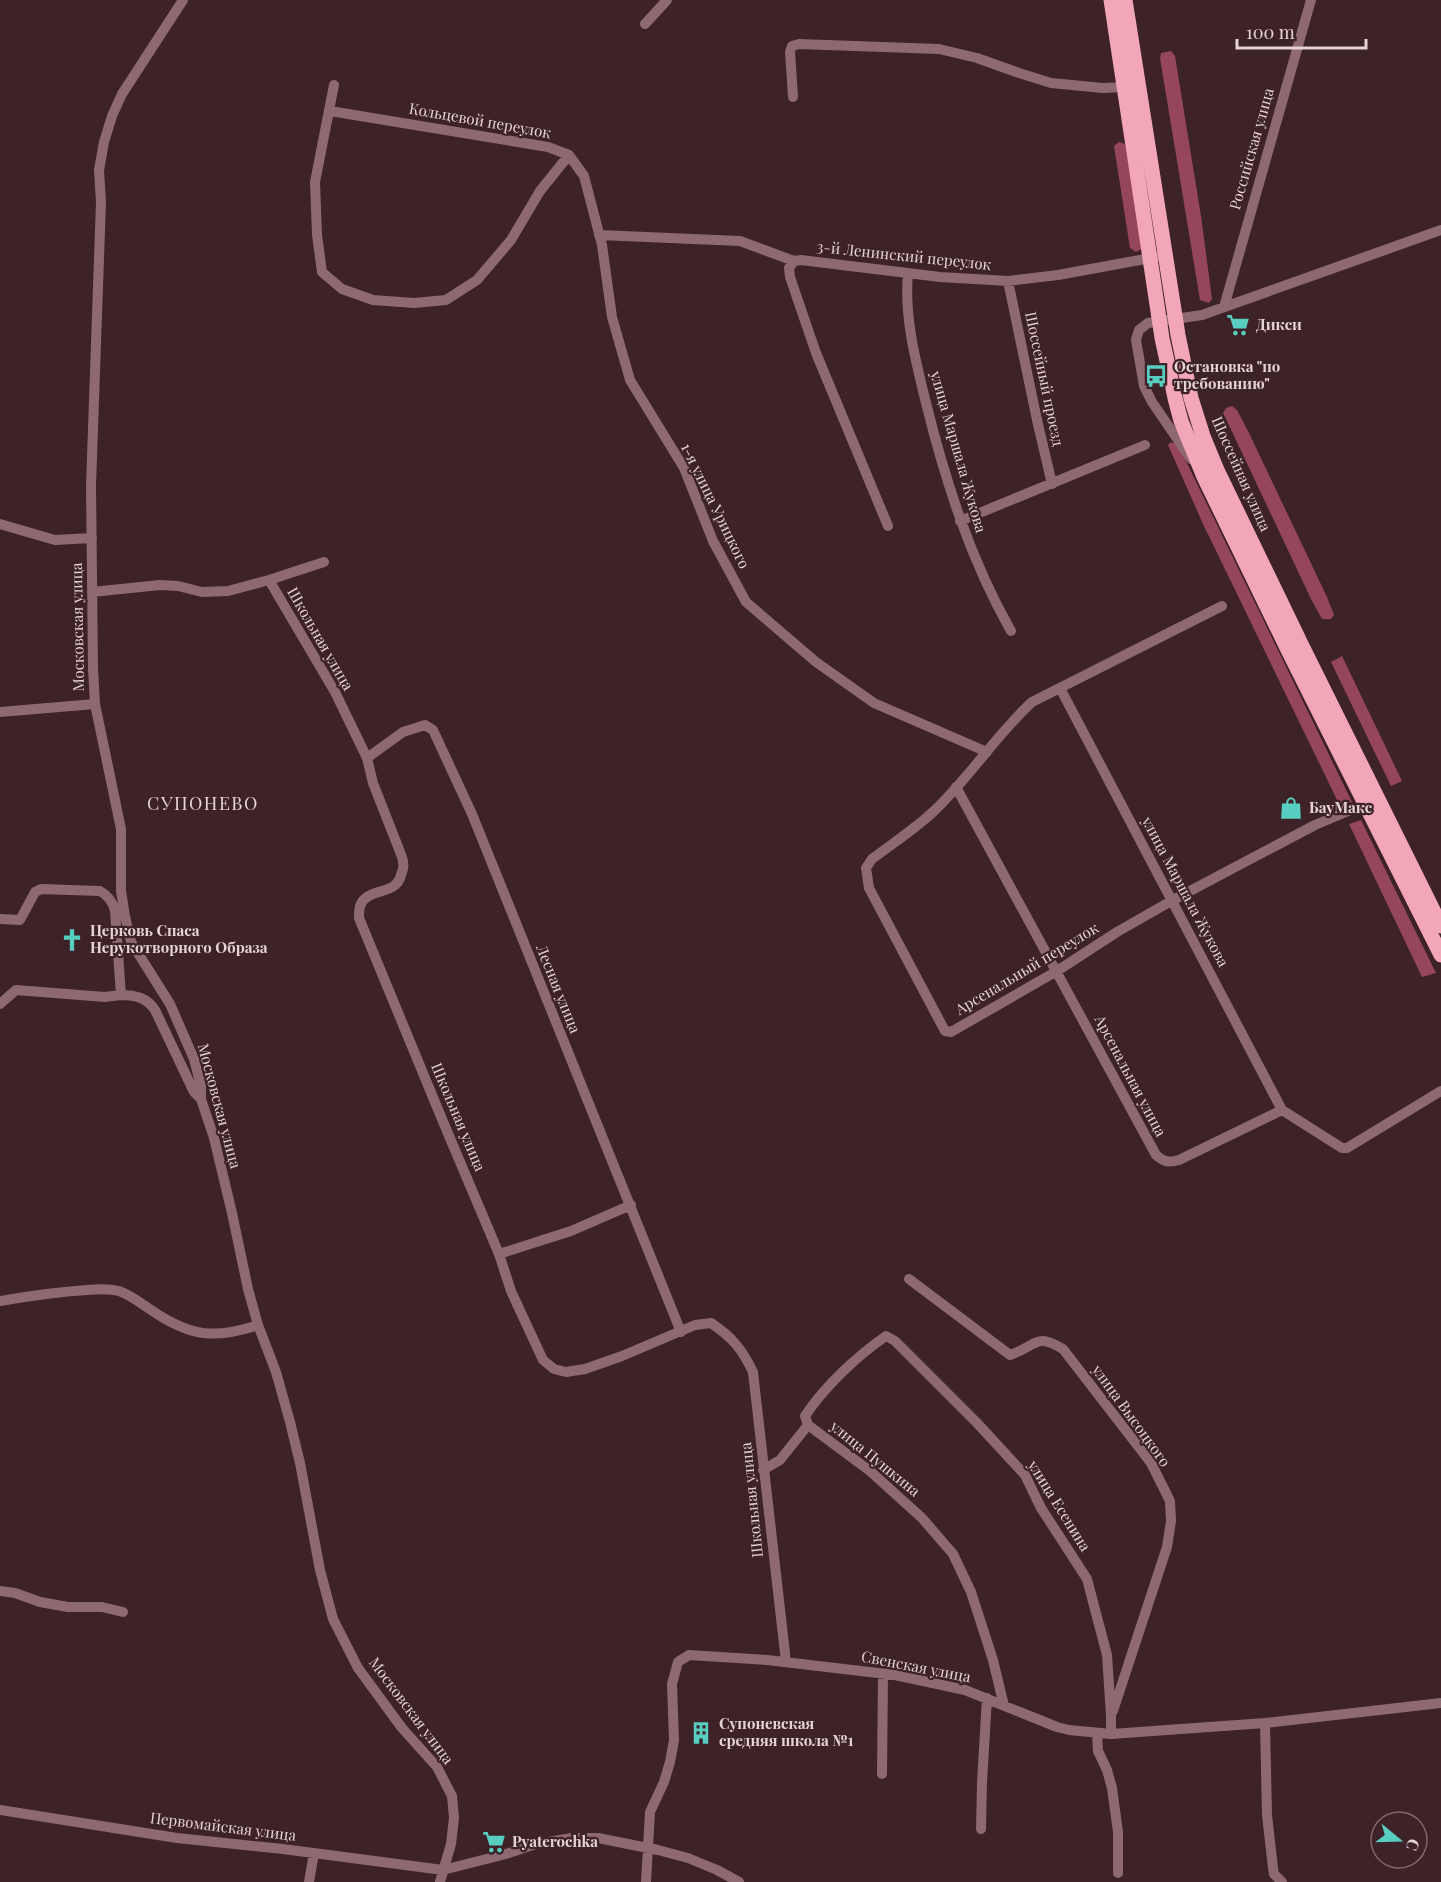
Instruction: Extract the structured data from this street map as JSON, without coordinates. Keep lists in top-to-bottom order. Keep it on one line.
{"streets":{"main road":["Шоссейная улица"],"street":["Кольцевой переулок","Российская улица","3-й Ленинский переулок","Шоссейный проезд","улица Маршала Жукова","1-я улица Урицкого","Московская улица","Школьная улица","Арсенальный переулок","Лесная улица","Арсенальная улица","улица Высоцкого","улица Пушкина","улица Есенина","Свенская улица","Первомайская улица"]},"crossings":[["Кольцевой переулок","1-я улица Урицкого"],["3-й Ленинский переулок","Шоссейный проезд"],["3-й Ленинский переулок","улица Маршала Жукова"],["3-й Ленинский переулок","Шоссейная улица"],["улица Маршала Жукова","Арсенальный переулок"],["улица Маршала Жукова","Арсенальная улица"],["Шоссейная улица","Арсенальный переулок"],["1-я улица Урицкого","Арсенальный переулок"],["Московская улица","Школьная улица"],["Московская улица","Первомайская улица"],["Школьная улица","Лесная улица"],["Школьная улица","улица Пушкина"],["Школьная улица","Свенская улица"],["Арсенальный переулок","Арсенальная улица"],["улица Высоцкого","улица Есенина"],["улица Пушкина","улица Есенина"],["улица Пушкина","Свенская улица"],["улица Есенина","Свенская улица"]],"districts":["СУПОНЕВО"],"places":{"supermarket":["Дикси","Pyaterochka"],"bus stop":["Остановка \"по требованию\""],"shop":["БауМакс"],"church":["Церковь Спаса Нерукотворного Образа"],"building":["Супоневская средняя школа №1"]},"scale_bar":"100 m","north":"right"}
